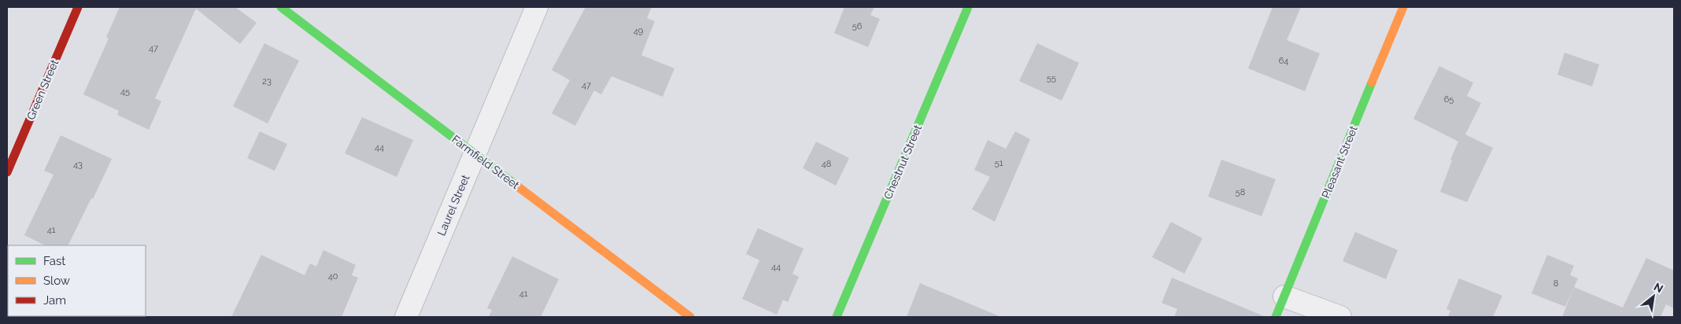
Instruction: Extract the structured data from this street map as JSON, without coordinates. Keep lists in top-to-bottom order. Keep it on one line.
{"streets":{"street":["Green Street","Farmfield Street","Chestnut Street","Pleasant Street","Laurel Street"]},"crossings":[["Farmfield Street","Laurel Street"]],"house_numbers":["56","49","47","64","55","23","47","45","65","44","51","48","43","58","41","44","40","8","41"],"legend":["Fast","Slow","Jam"],"north":"top right"}
